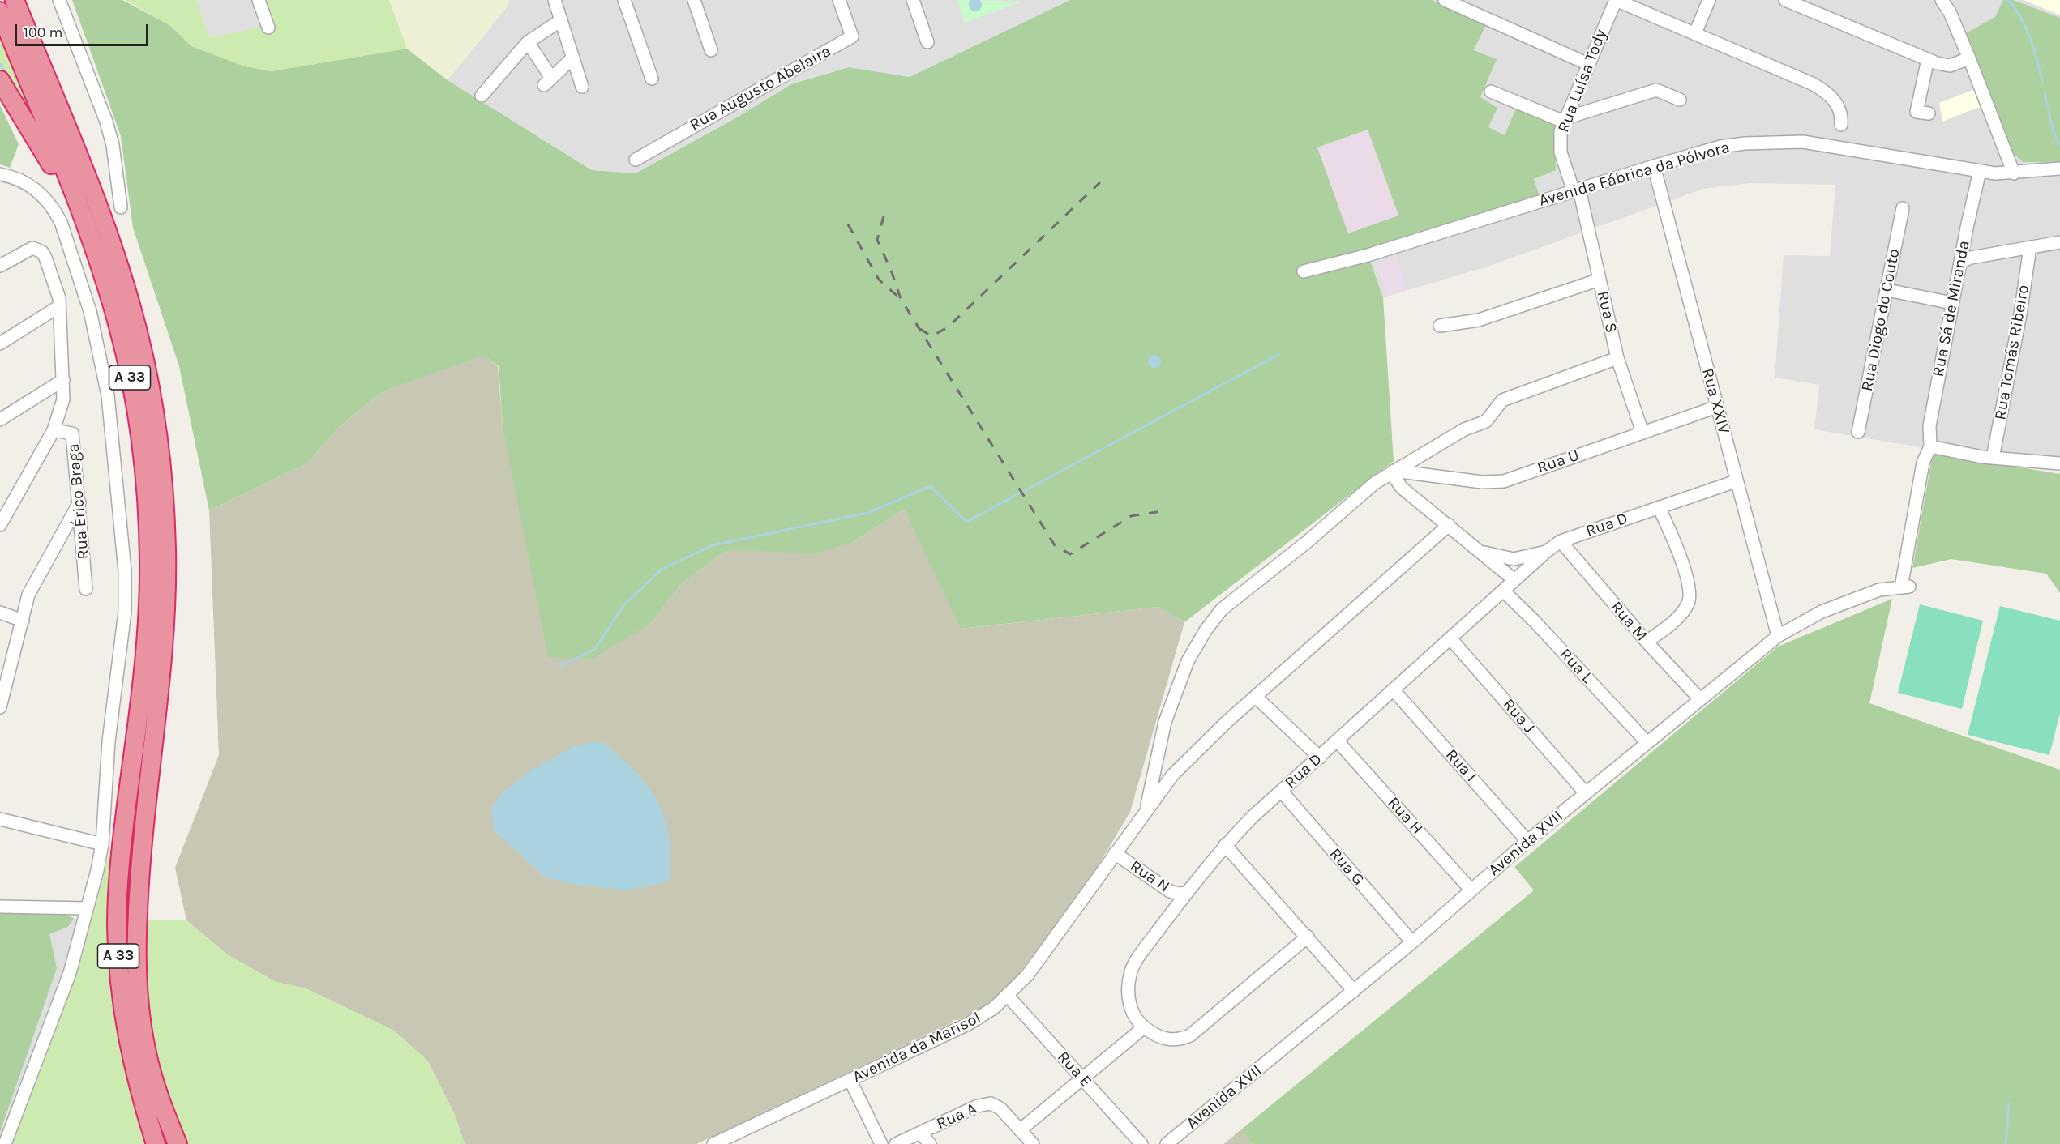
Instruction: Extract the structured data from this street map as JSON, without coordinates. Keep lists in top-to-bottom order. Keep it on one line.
{"streets":{"highway":["A 33"],"street":["Rua Luísa Tody","Rua Augusto Abelaira","Avenida Fábrica da Pólvora","Rua Sá de Miranda","Rua S","Rua Diogo do Couto","Rua Tomás Ribeiro","Rua XXIV","Rua U","Rua Érico Braga","Rua D","Rua M","Rua L","Rua J","Rua I","Rua H","Avenida XVII","Rua G","Rua N","Avenida da Marisol","Rua E","Rua A"]},"crossings":[["Rua Luísa Tody","Avenida Fábrica da Pólvora"],["Rua Luísa Tody","Rua S"],["Avenida Fábrica da Pólvora","Rua Sá de Miranda"],["Avenida Fábrica da Pólvora","Rua S"],["Avenida Fábrica da Pólvora","Rua XXIV"],["Rua Sá de Miranda","Avenida XVII"],["Rua S","Rua U"],["Rua XXIV","Rua U"],["Rua XXIV","Rua D"],["Rua XXIV","Avenida XVII"],["Rua D","Rua M"],["Rua D","Rua L"],["Rua D","Rua J"],["Rua D","Rua I"],["Rua D","Rua H"],["Rua D","Rua G"],["Rua D","Rua N"],["Rua M","Avenida XVII"],["Rua L","Avenida XVII"],["Rua J","Avenida XVII"],["Rua I","Avenida XVII"],["Rua H","Avenida XVII"],["Avenida XVII","Rua G"],["Rua N","Avenida da Marisol"],["Avenida da Marisol","Rua E"]],"scale_bar":"100 m"}
